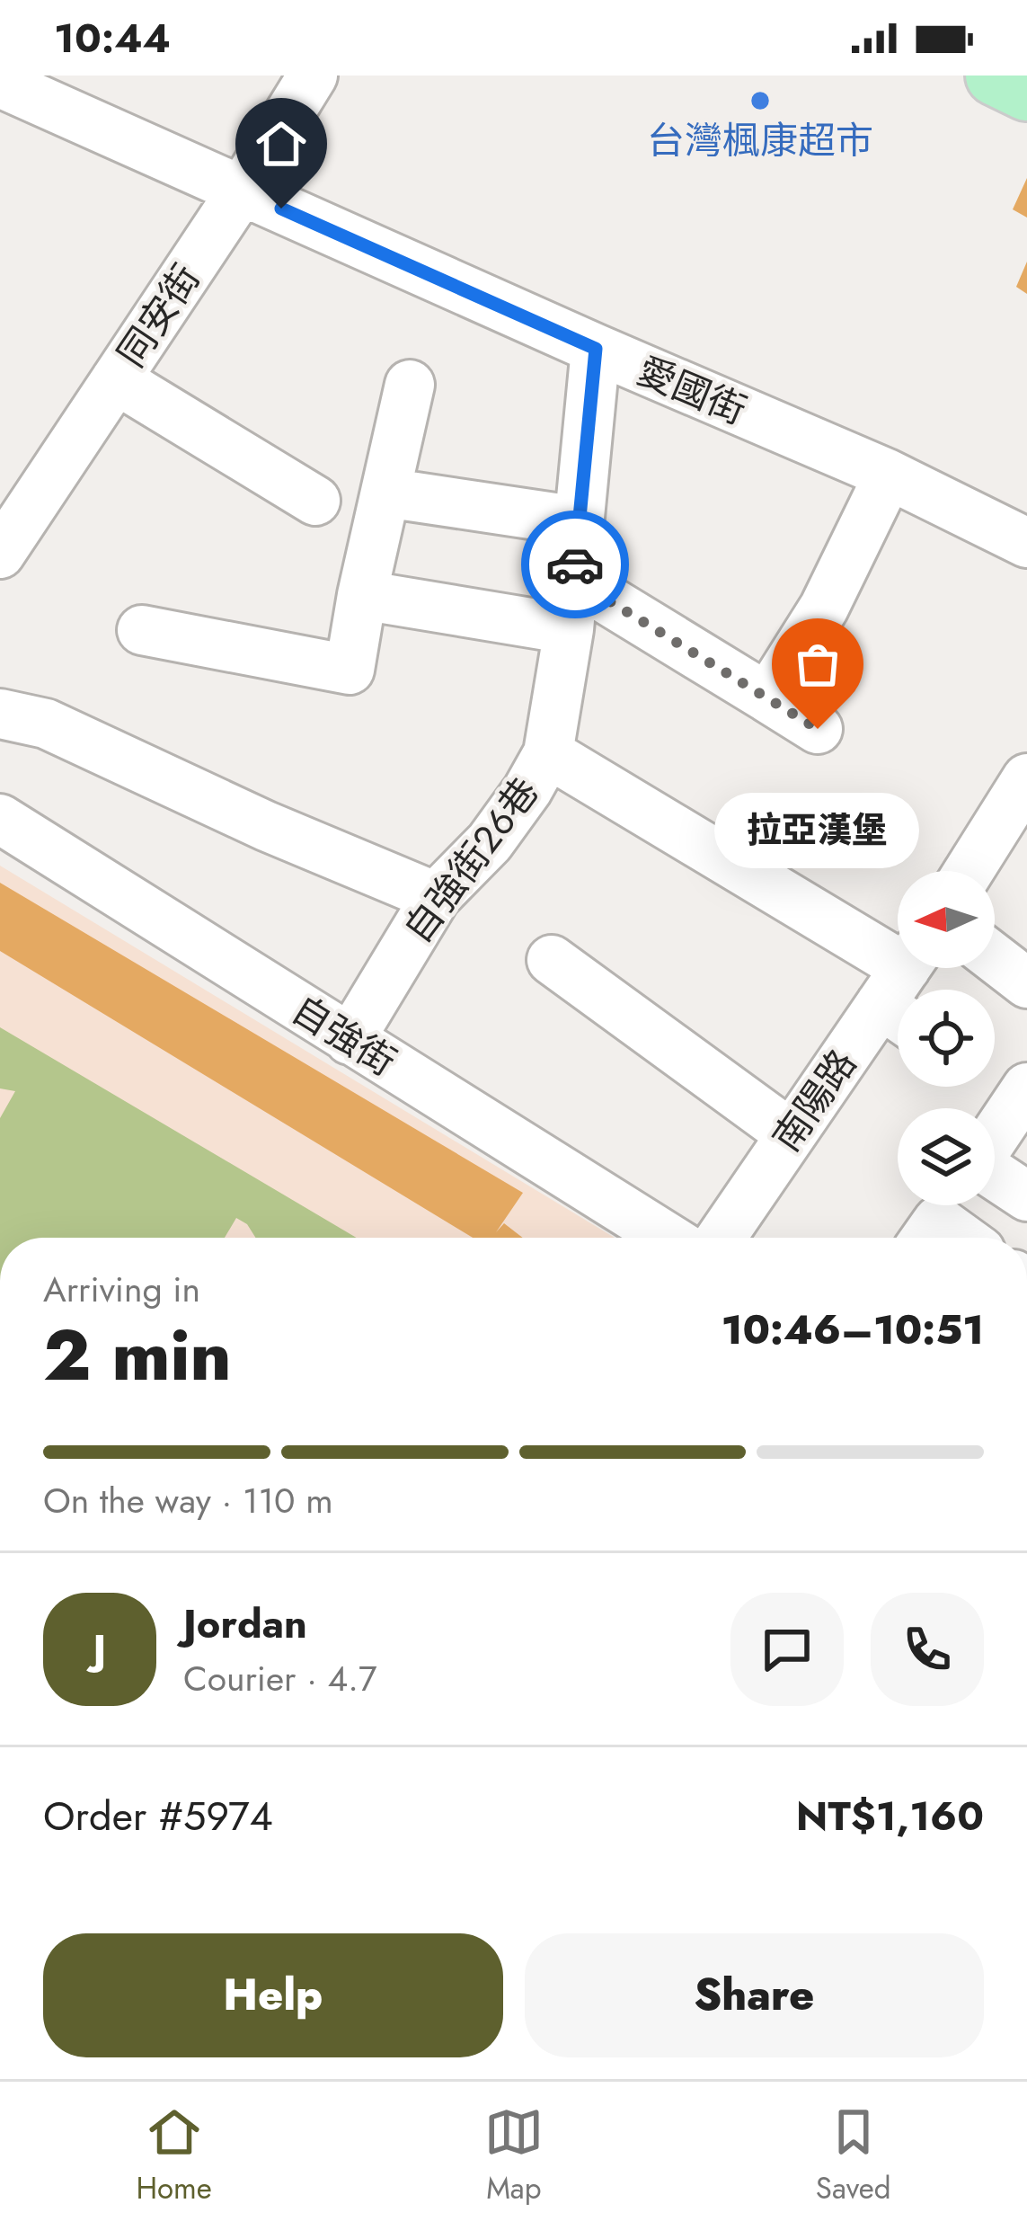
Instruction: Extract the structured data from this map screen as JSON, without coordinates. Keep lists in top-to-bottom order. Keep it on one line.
{"streets":{"street":["同安街","愛國街","自強街26巷","自強街","南陽路"]},"crossings":[["同安街","愛國街"],["愛國街","自強街26巷"],["自強街26巷","自強街"]],"places":["台灣楓康超市","拉亞漢堡"],"north":"left","page":{"status":"10:44","bubble":"拉亞漢堡","heading":["2 min","Arriving in","10:46–10:51"],"panel":["Jordan","Courier · 4.7","Order #5974","NT$1,160"],"bar":"On the way · 110 m","round":"J","buttons":["Help","Share"],"tabs":["Home","Map","Saved"]}}
